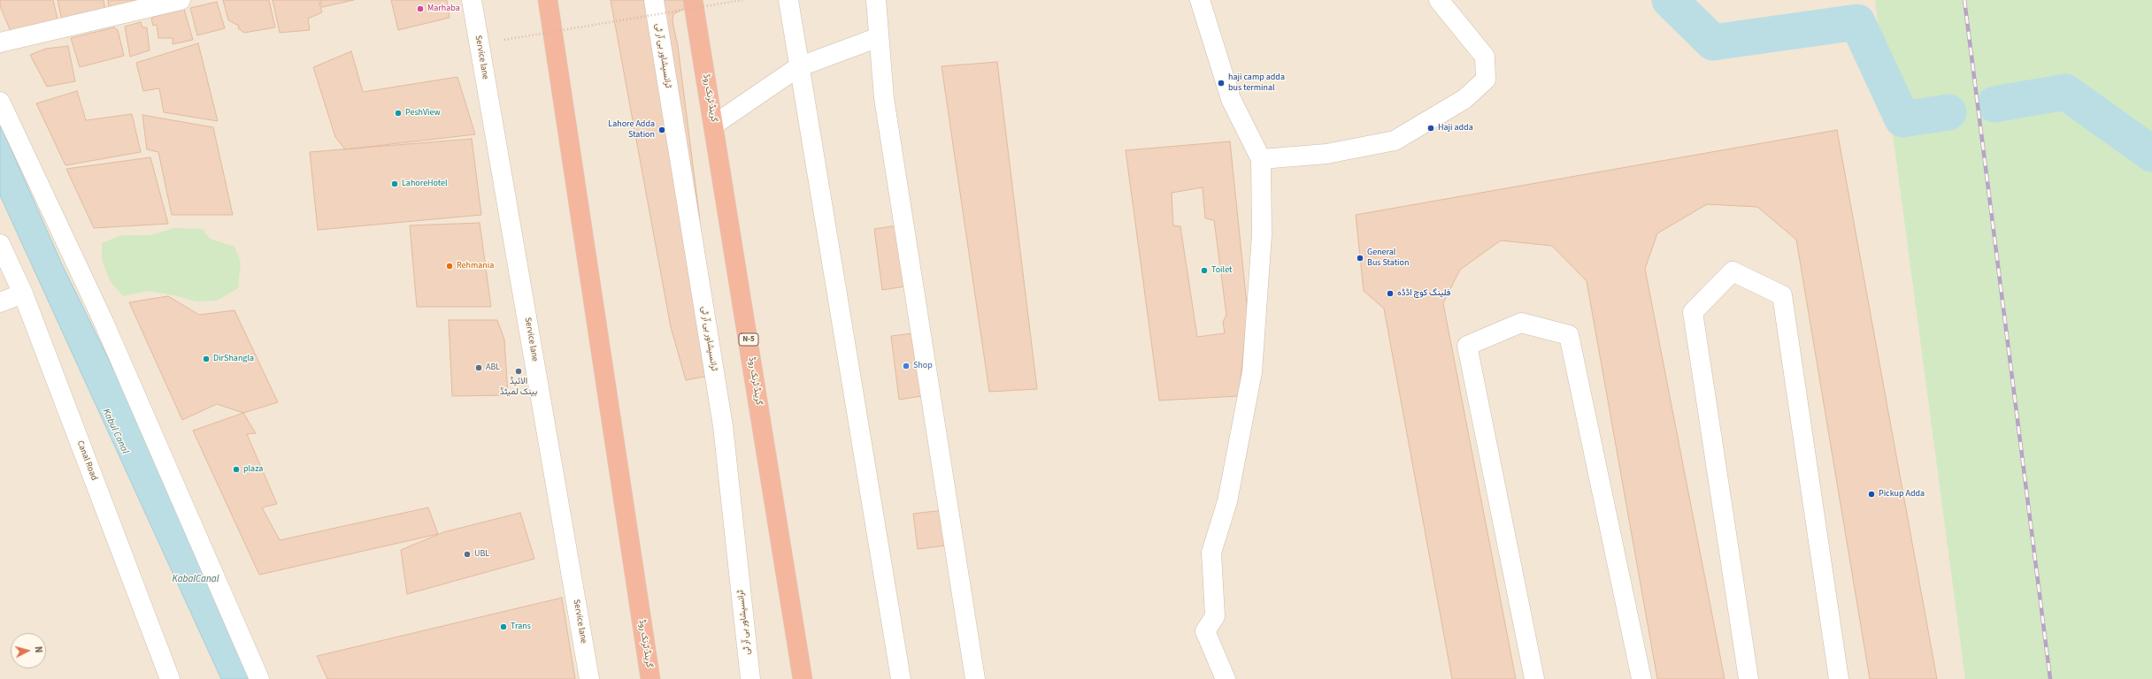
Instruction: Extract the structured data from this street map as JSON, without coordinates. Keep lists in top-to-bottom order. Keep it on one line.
{"streets":{"highway":["گرینڈ ٹرنک روڈ","N-5"],"street":["ٹرانسپشاور بی آر ٹی","Service lane","Canal Road"]},"water":["Kabul Canal","KabalCanal"],"places":["Marhaba","haji camp adda bus terminal","PeshView","Haji adda","Lahore Adda Station","LahoreHotel","General Bus Station","Rehmania","Toilet","فلینگ کوچ اڈڈہ","DirShangla","Shop","ABL","الائیڈ بینک لمیٹڈ","plaza","Pickup Adda","UBL","Trans"],"north":"right"}
